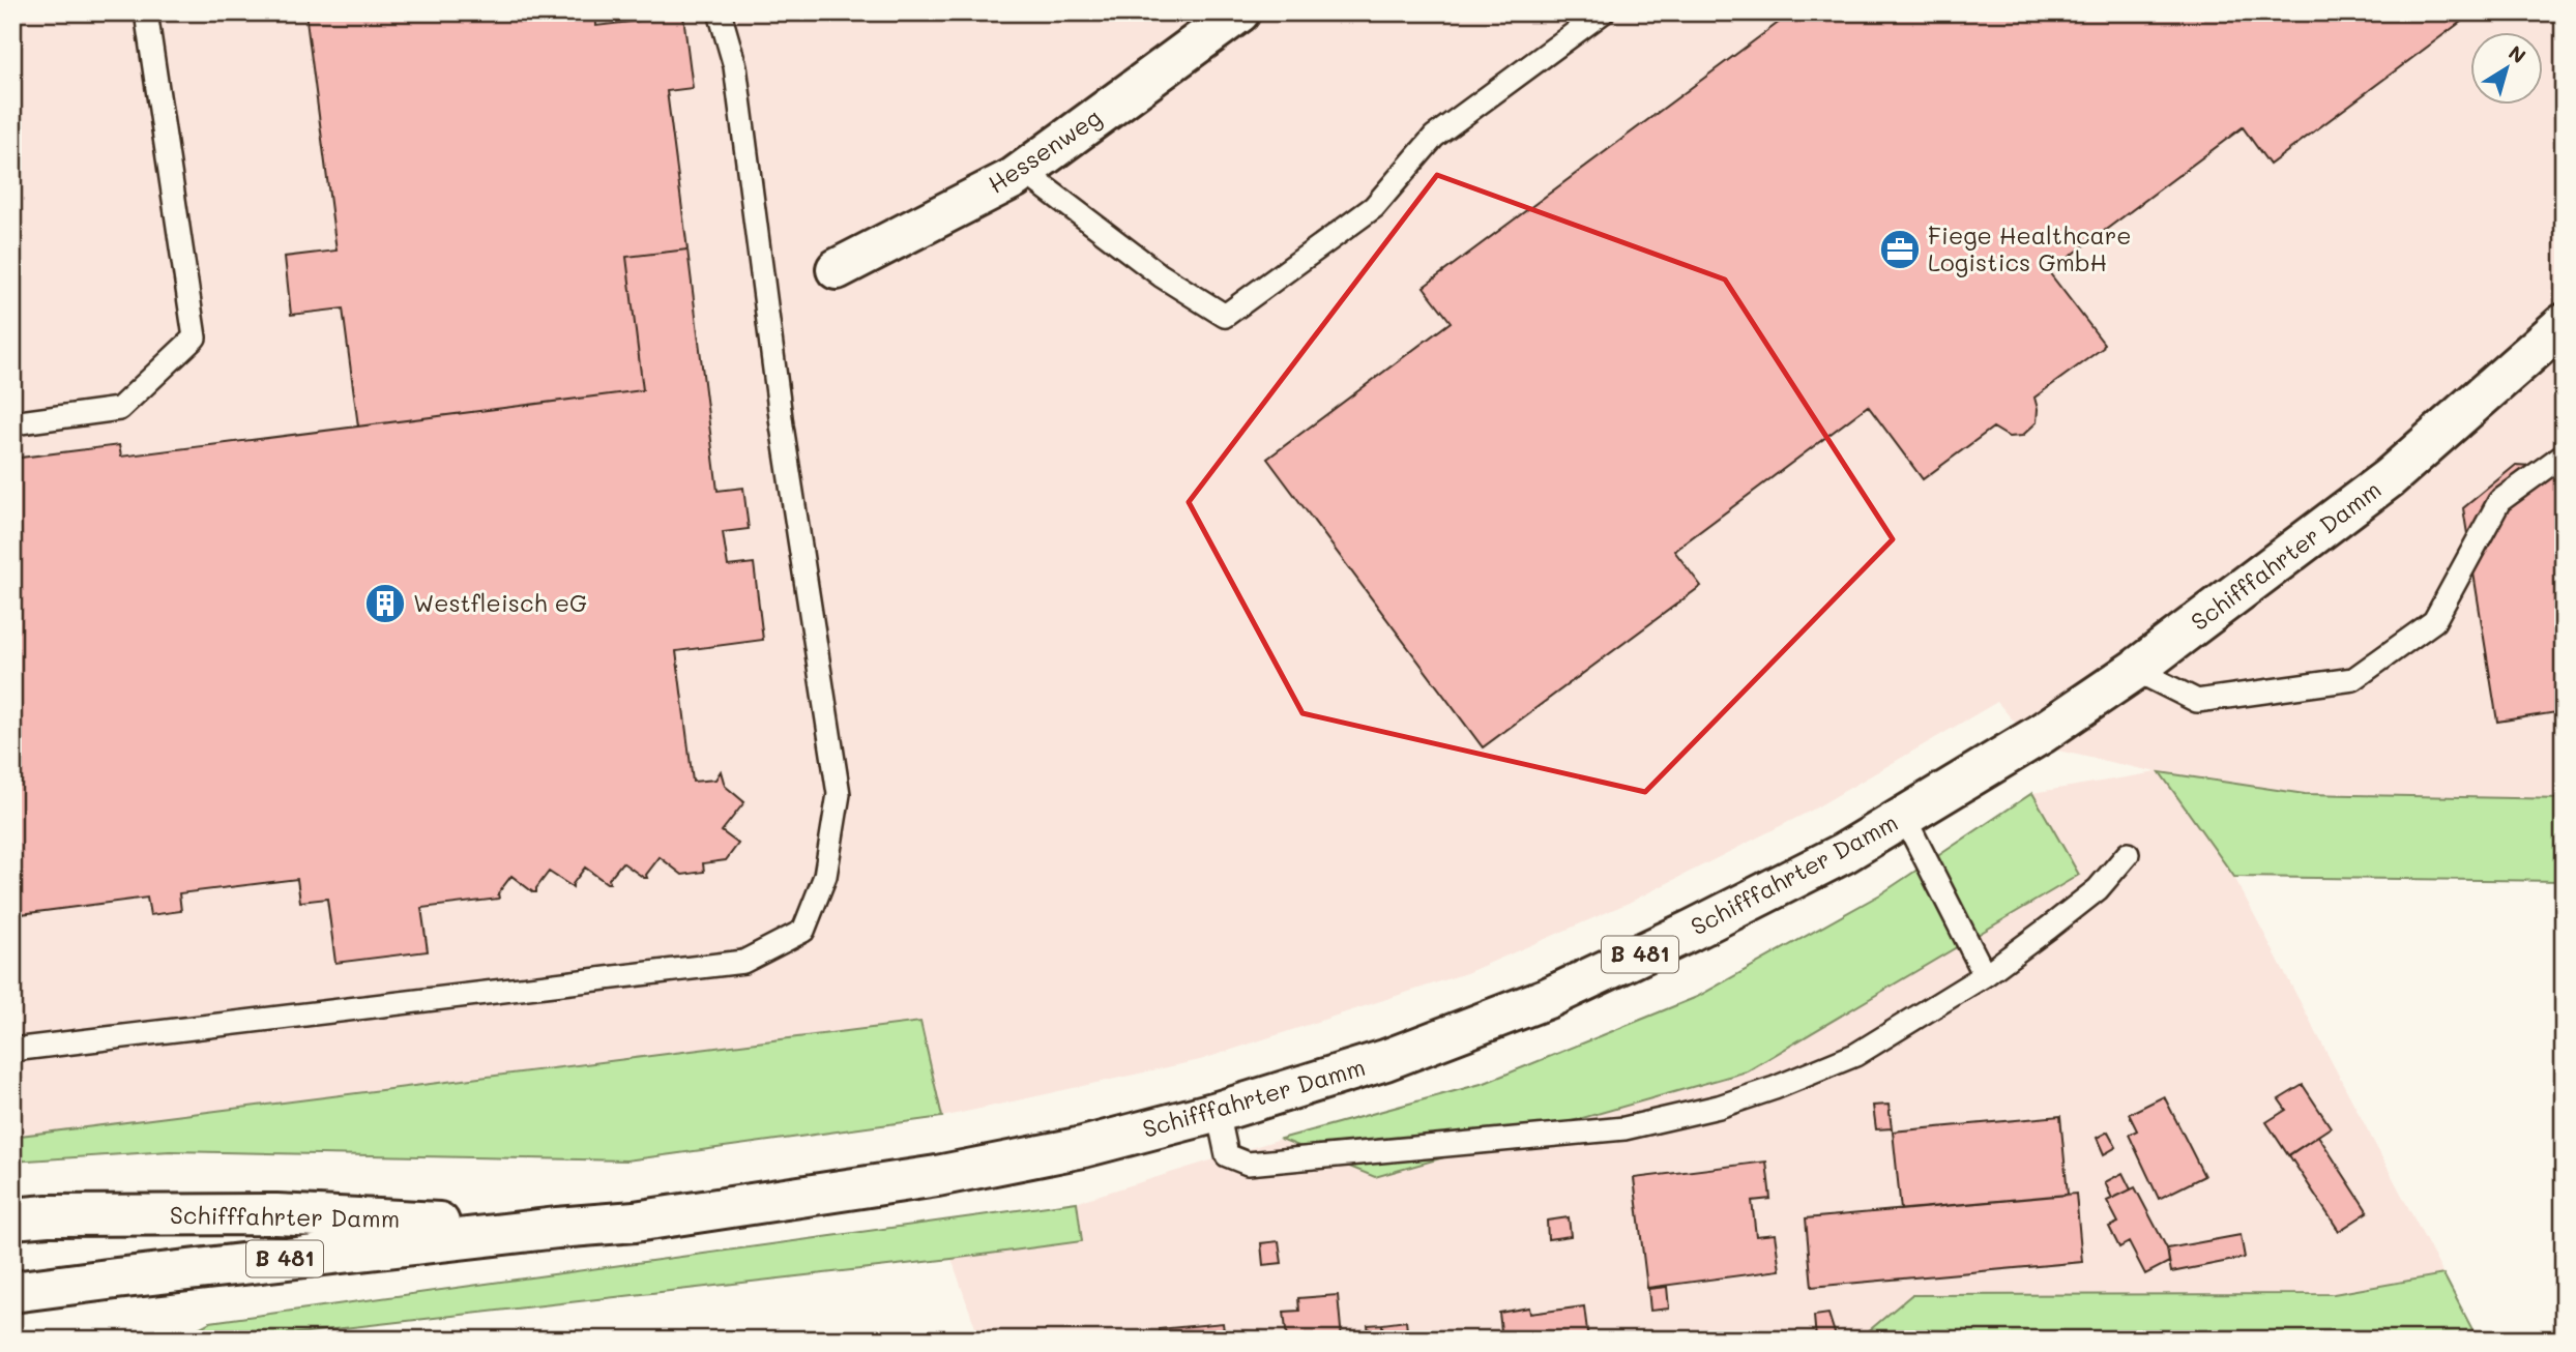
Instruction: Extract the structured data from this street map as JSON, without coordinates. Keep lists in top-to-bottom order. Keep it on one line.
{"streets":{"main road":["Hessenweg","Schifffahrter Damm","B 481"]},"places":{"office":["Fiege Healthcare Logistics GmbH"],"building":["Westfleisch eG"]},"north":"top right"}
